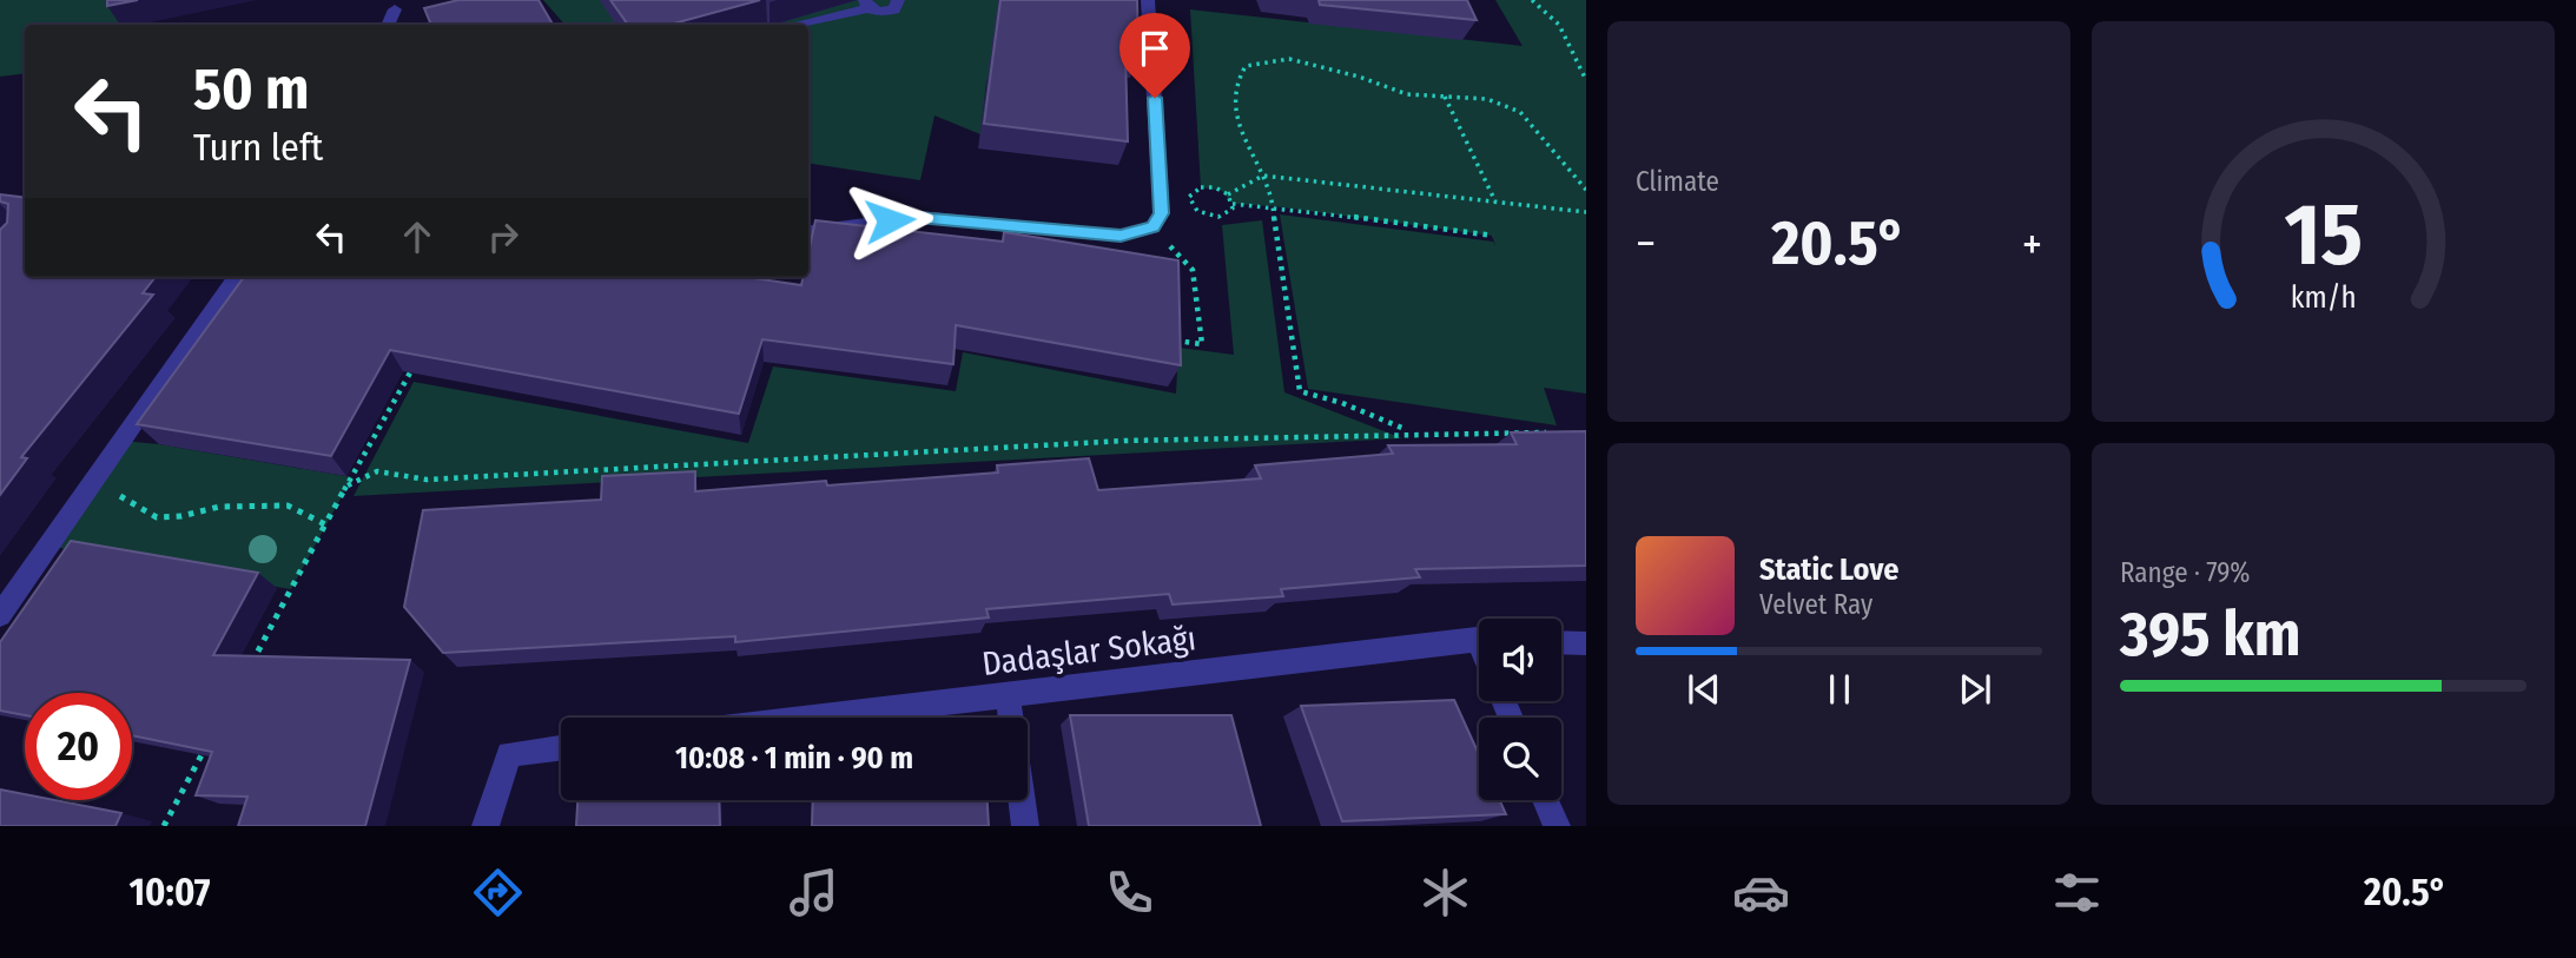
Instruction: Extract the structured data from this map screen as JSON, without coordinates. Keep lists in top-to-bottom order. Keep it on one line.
{"streets":{"street":["Dadaşlar Sokağı"]},"page":{"tile":["Climate",["Range · 79%","395 km"]],"turn":["50 m","Turn left"],"heat":["−","20.5°","+"],"song":["Static Love","Velvet Ray"],"limit":"20","trip":"10:08 · 1 min · 90 m","tabs":["10:07","20.5°"],"gauge":["15","km/h"]}}
